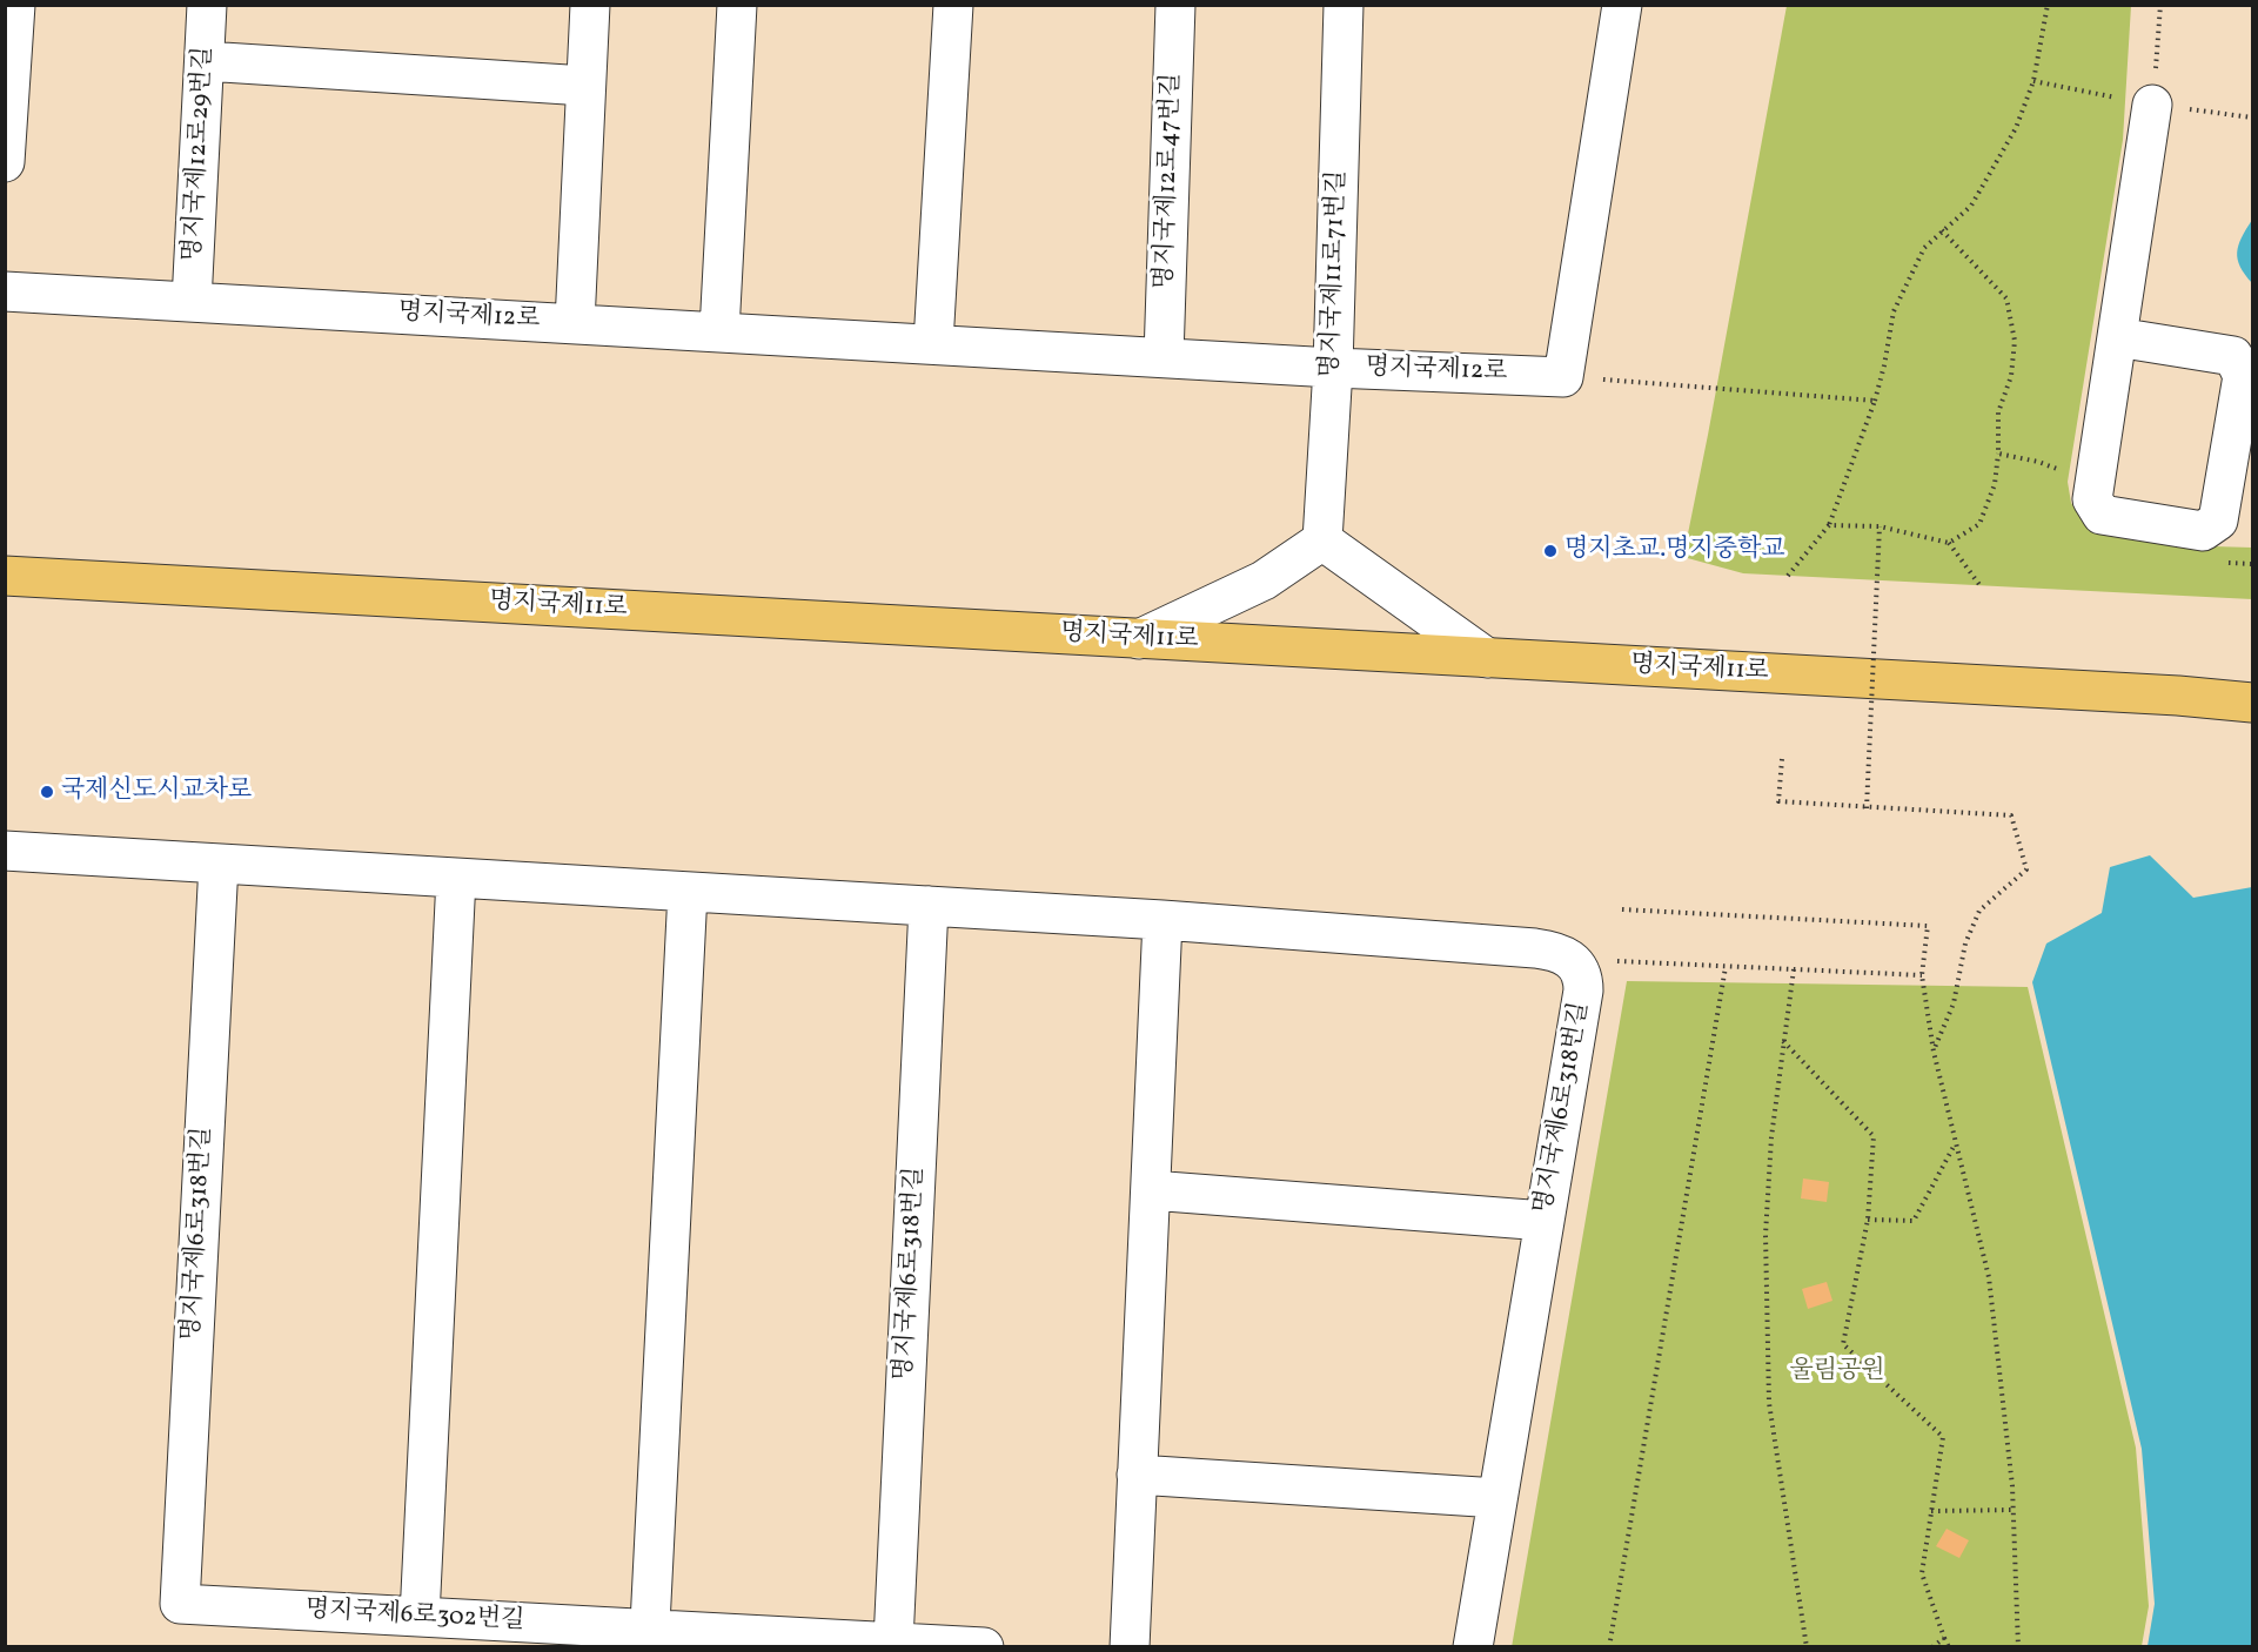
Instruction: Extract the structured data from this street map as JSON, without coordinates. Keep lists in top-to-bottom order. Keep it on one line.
{"streets":{"main road":["명지국제11로"],"street":["명지국제12로29번길","명지국제12로47번길","명지국제11로71번길","명지국제12로","명지국제6로318번길","명지국제6로302번길"]},"crossings":[["명지국제12로29번길","명지국제12로"],["명지국제12로47번길","명지국제12로"],["명지국제11로71번길","명지국제12로"],["명지국제6로318번길","명지국제6로302번길"]],"parks":["울림공원"],"places":["명지초교.명지중학교","국제신도시교차로"]}
